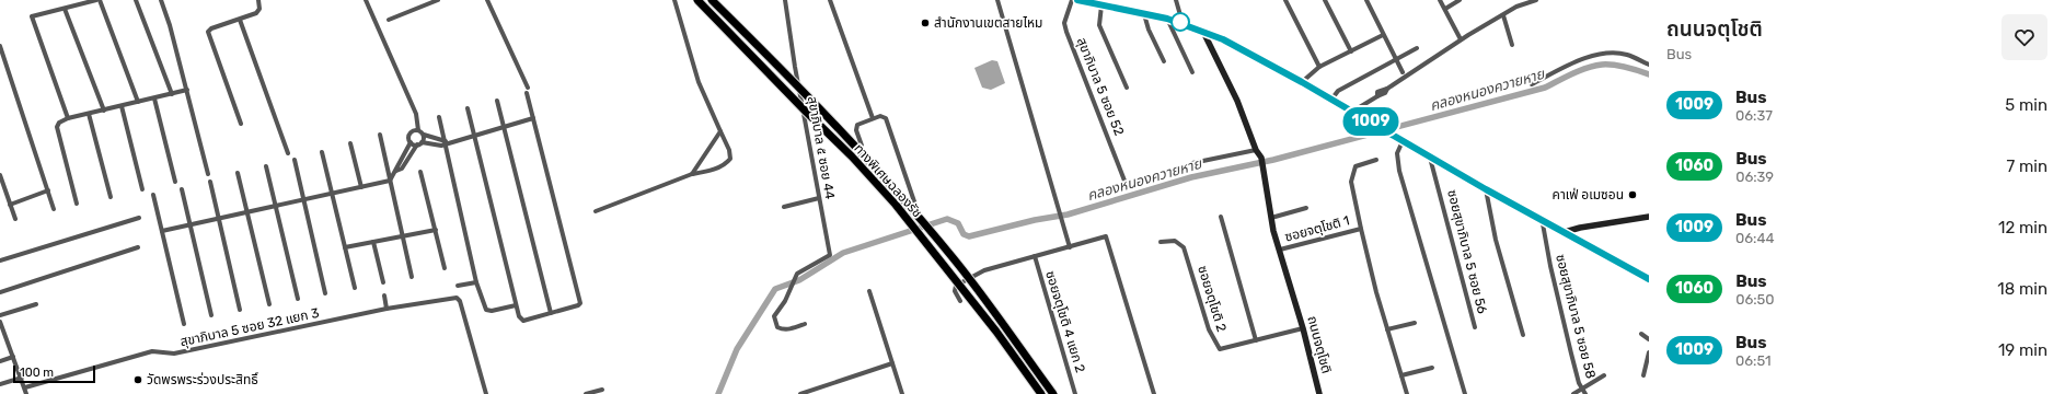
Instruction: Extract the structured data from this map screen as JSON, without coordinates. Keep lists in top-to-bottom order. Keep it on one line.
{"streets":{"highway":["ทางพิเศษฉลองรัช"],"main road":["ถนนจตุโชติ"],"street":["สุขาภิบาล 5 ซอย 52","สุขาภิบาล ๕ ซอย 44","ซอยจตุโชติ 1","ซอยสุขาภิบาล 5 ซอย 56","ซอยจตุโชติ 2","ซอยสุขาภิบาล 5 ซอย 58","ซอยจตุโชติ 4 แยก 2","สุขาภิบาล 5 ซอย 32 แยก 3"]},"crossings":[["ซอยจตุโชติ 1","ถนนจตุโชติ"],["ซอยจตุโชติ 2","ถนนจตุโชติ"]],"water":["คลองหนองควายหาย"],"places":["สำนักงานเขตสายไหม","คาเฟ่ อเมซอน","วัดพรพระร่วงประสิทธิ์"],"lines":["bus line 1009"],"scale_bar":"100 m","page":{"on_map":"1009","heading":["ถนนจตุโชติ","Bus"],"list":[{"mark":"1009","name":"Bus","note":"06:37","value":"5 min"},{"mark":"1060","name":"Bus","note":"06:39","value":"7 min"},{"mark":"1009","name":"Bus","note":"06:44","value":"12 min"},{"mark":"1060","name":"Bus","note":"06:50","value":"18 min"},{"mark":"1009","name":"Bus","note":"06:51","value":"19 min"}],"scale":"100 m"}}
